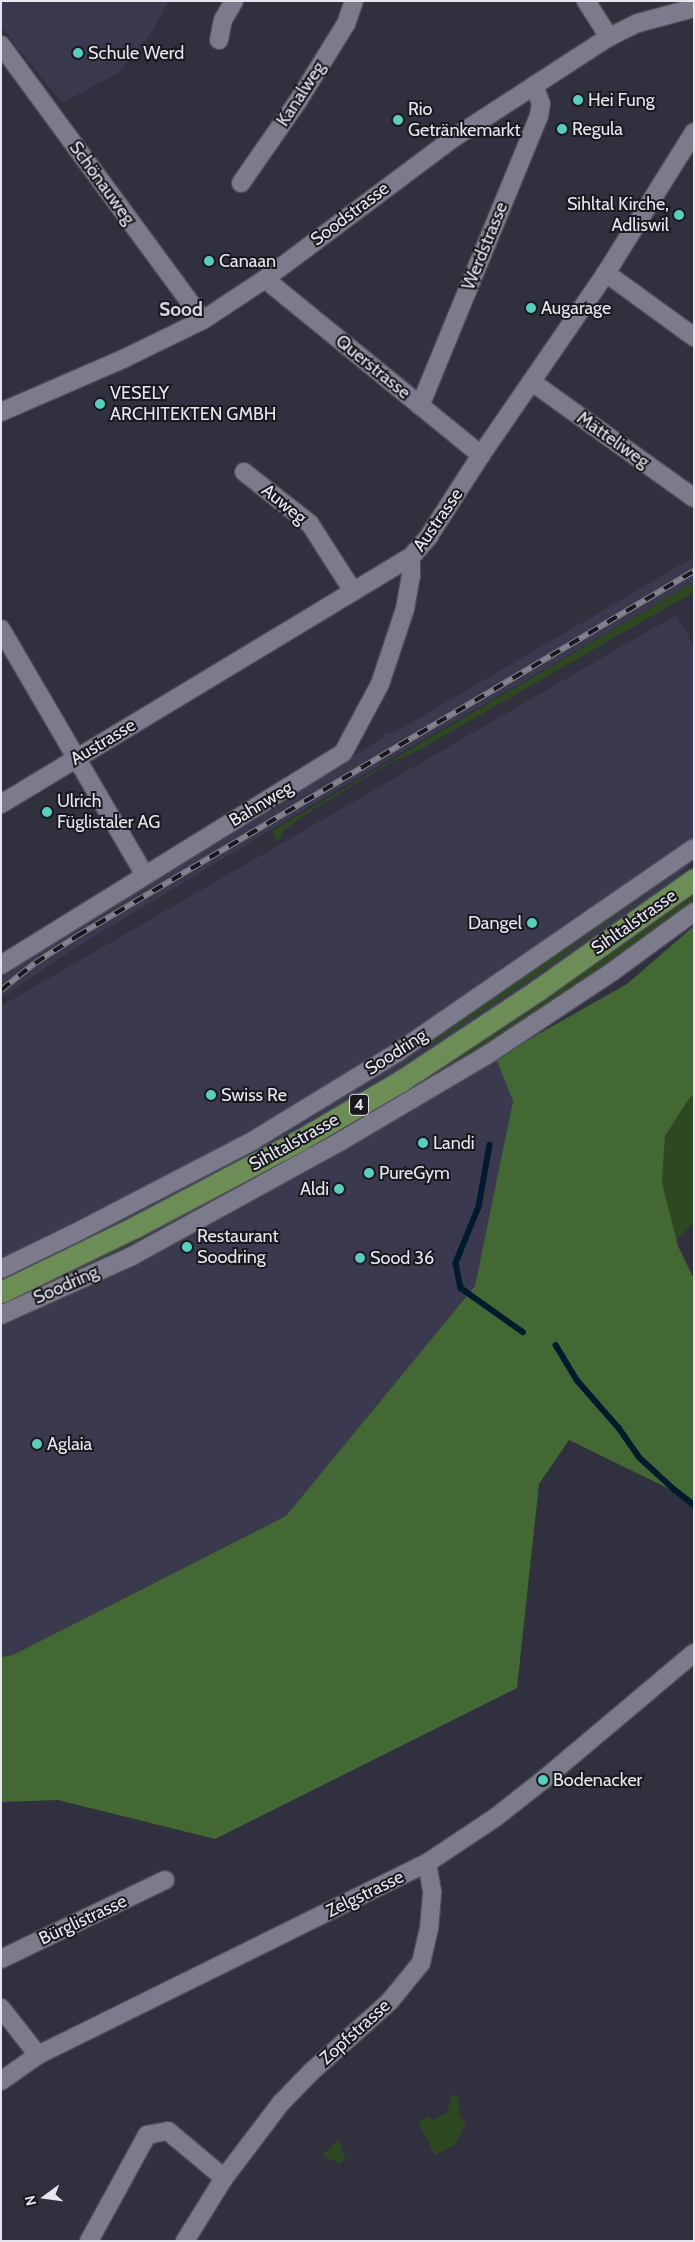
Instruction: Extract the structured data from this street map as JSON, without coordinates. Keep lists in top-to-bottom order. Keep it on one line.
{"streets":{"main road":["Sihltalstrasse","4"],"street":["Kanalweg","Schönauweg","Soodstrasse","Werdstrasse","Querstrasse","Mätteliweg","Auweg","Austrasse","Bahnweg","Soodring","Zelgstrasse","Bürglistrasse","Zopfstrasse"]},"crossings":[["Schönauweg","Soodstrasse"],["Soodstrasse","Werdstrasse"],["Soodstrasse","Querstrasse"],["Werdstrasse","Querstrasse"],["Querstrasse","Austrasse"],["Mätteliweg","Austrasse"],["Auweg","Austrasse"],["Austrasse","Bahnweg"],["Zelgstrasse","Zopfstrasse"]],"districts":["Sood"],"places":["Schule Werd","Hei Fung","Rio Getränkemarkt","Regula","Sihltal Kirche, Adliswil","Canaan","Augarage","VESELY ARCHITEKTEN GMBH","Ulrich Füglistaler AG","Dangel","Swiss Re","Landi","PureGym","Aldi","Restaurant Soodring","Sood 36","Aglaia","Bodenacker"],"north":"left"}
